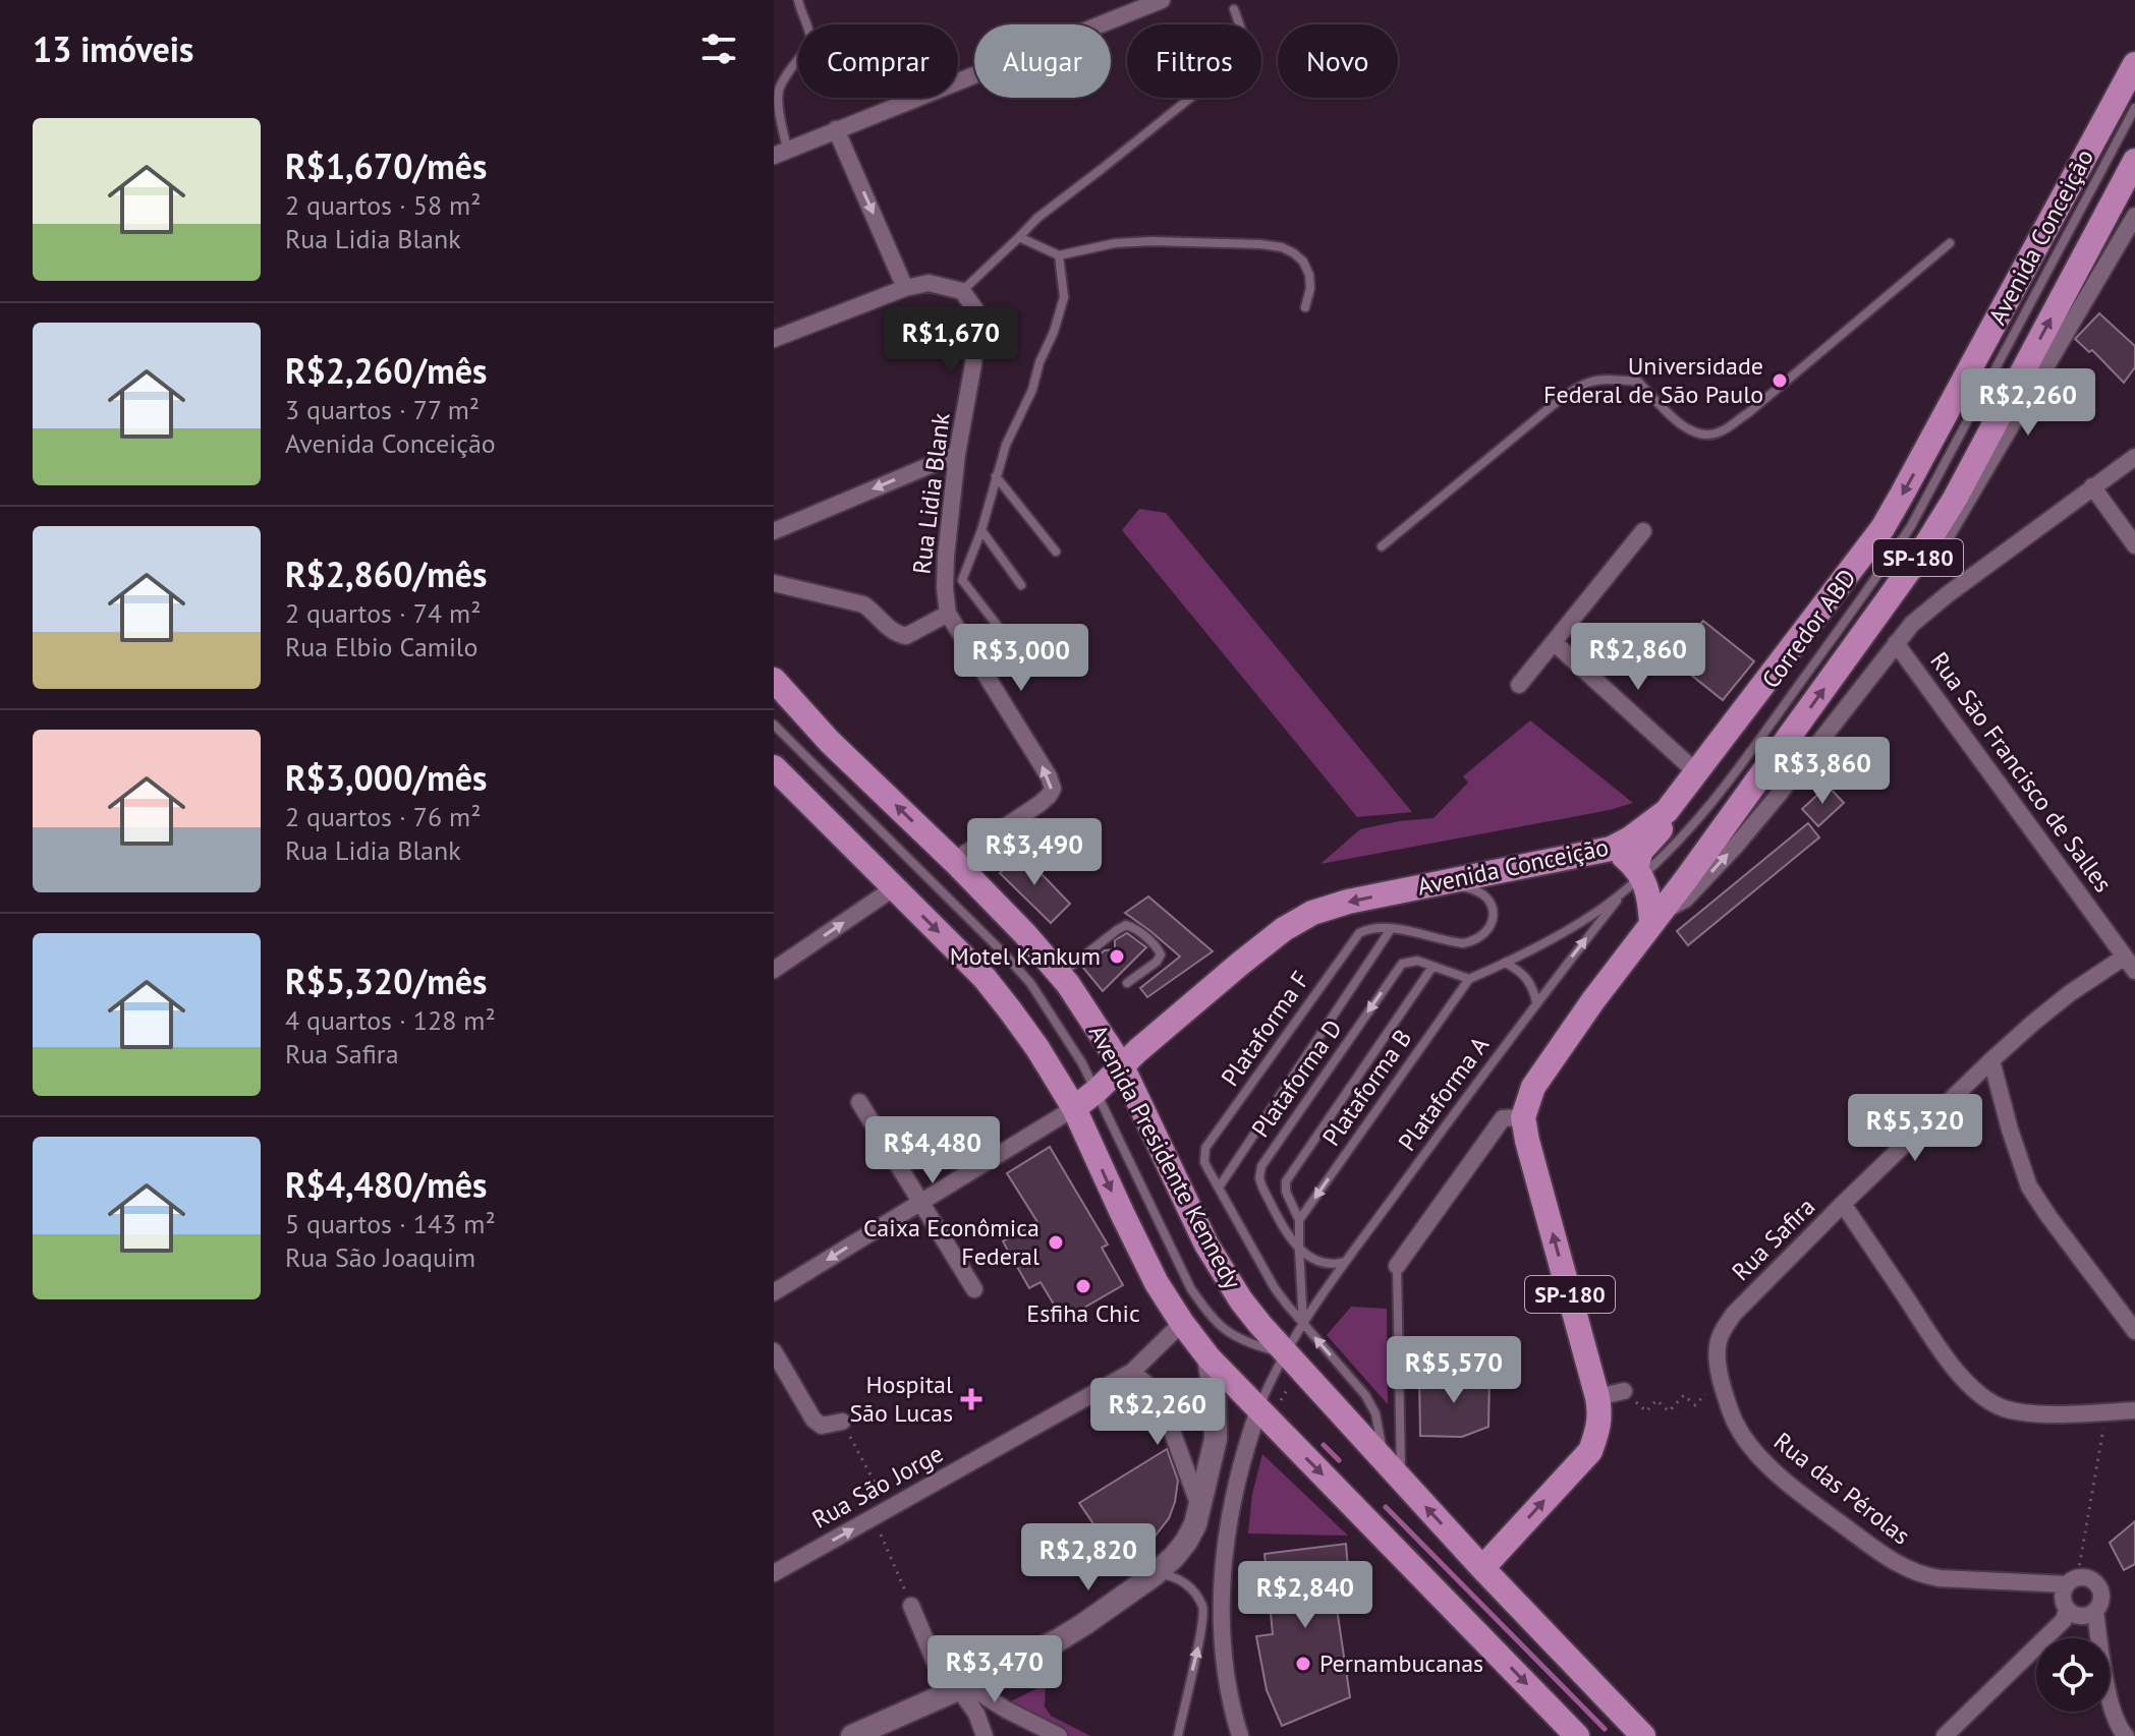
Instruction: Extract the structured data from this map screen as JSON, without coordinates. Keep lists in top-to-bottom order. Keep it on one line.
{"streets":{"main road":["Avenida Conceição","SP-180","Avenida Presidente Kennedy"],"street":["Rua Lidia Blank","Rua São Francisco de Salles","Rua Safira","Rua São Jorge","Rua das Pérolas"],"lane":["Corredor ABD","Plataforma F","Plataforma D","Plataforma B","Plataforma A"]},"crossings":[["Avenida Conceição","SP-180"],["Avenida Conceição","Avenida Presidente Kennedy"],["Rua Lidia Blank","Avenida Presidente Kennedy"],["SP-180","Avenida Presidente Kennedy"],["Corredor ABD","Plataforma A"],["Rua São Francisco de Salles","Rua Safira"],["Rua Safira","Rua das Pérolas"]],"places":{"other":["Universidade Federal de São Paulo","Motel Kankum","Caixa Econômica Federal","Esfiha Chic","Pernambucanas"],"health":["Hospital São Lucas"]},"page":{"heading":"13 imóveis","chip":["Comprar","Alugar","Filtros","Novo"],"list":[{"name":"R$1,670/mês","note":"2 quartos · 58 m² · Rua Lidia Blank"},{"name":"R$2,260/mês","note":"3 quartos · 77 m² · Avenida Conceição"},{"name":"R$2,860/mês","note":"2 quartos · 74 m² · Rua Elbio Camilo"},{"name":"R$3,000/mês","note":"2 quartos · 76 m² · Rua Lidia Blank"},{"name":"R$5,320/mês","note":"4 quartos · 128 m² · Rua Safira"},{"name":"R$4,480/mês","note":"5 quartos · 143 m² · Rua São Joaquim"}],"price":["R$1,670","R$2,260","R$2,860","R$3,000","R$3,860","R$3,490","R$5,320","R$4,480","R$5,570","R$2,260","R$2,820","R$2,840","R$3,470"]}}
